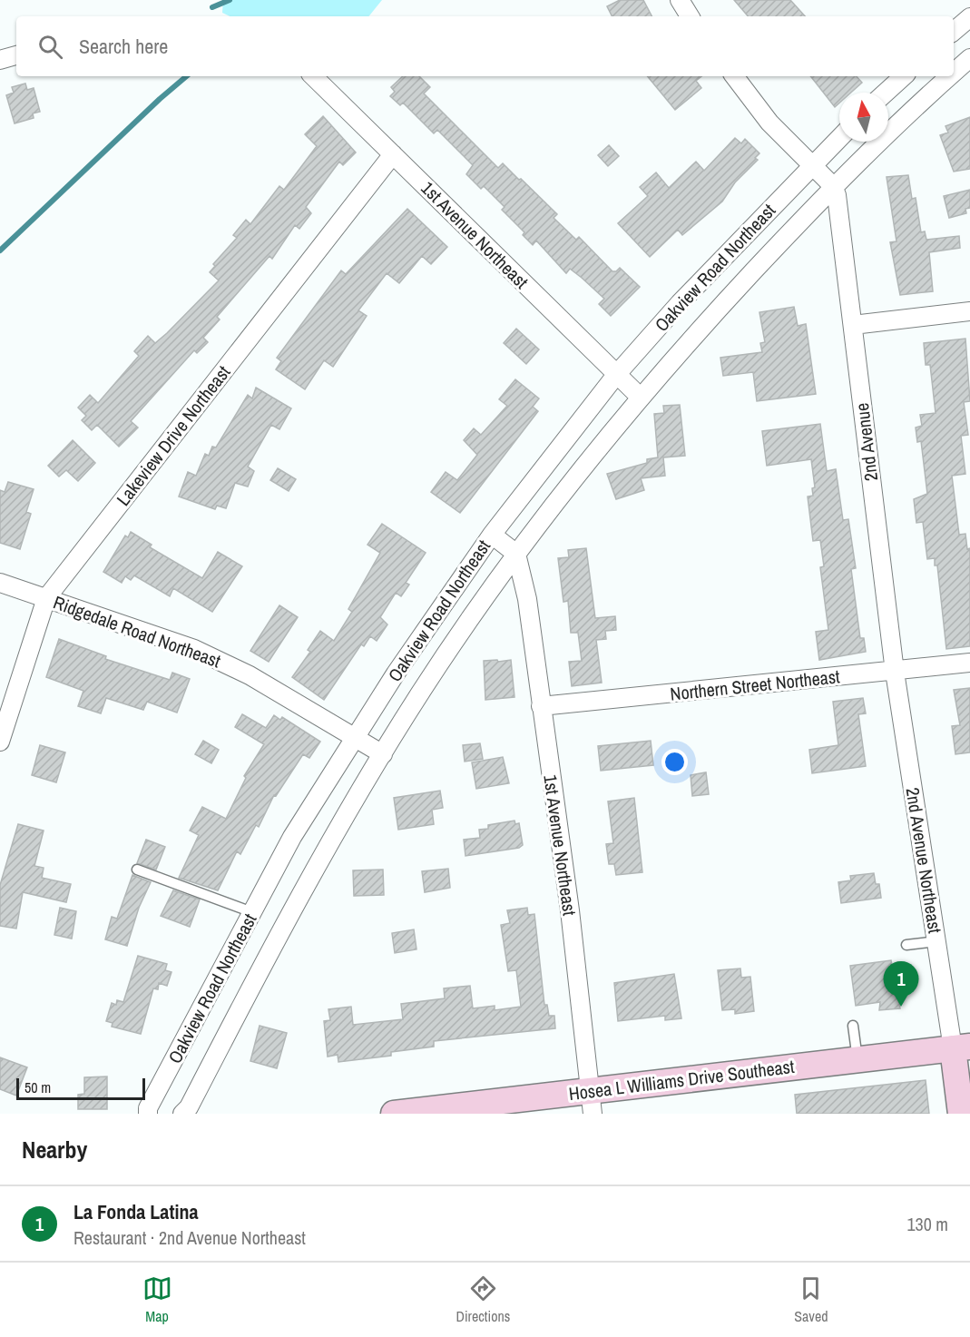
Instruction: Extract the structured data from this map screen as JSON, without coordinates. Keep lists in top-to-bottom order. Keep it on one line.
{"streets":{"street":["1st Avenue Northeast","Oakview Road Northeast","Lakeview Drive Northeast","2nd Avenue","Ridgedale Road Northeast","Northern Street Northeast","2nd Avenue Northeast","Hosea L Williams Drive Southeast"]},"crossings":[["1st Avenue Northeast","Oakview Road Northeast"],["1st Avenue Northeast","Lakeview Drive Northeast"],["1st Avenue Northeast","Northern Street Northeast"],["1st Avenue Northeast","Hosea L Williams Drive Southeast"],["Oakview Road Northeast","2nd Avenue"],["Oakview Road Northeast","Ridgedale Road Northeast"],["Lakeview Drive Northeast","Ridgedale Road Northeast"],["2nd Avenue","Northern Street Northeast"],["2nd Avenue","2nd Avenue Northeast"],["Northern Street Northeast","2nd Avenue Northeast"],["2nd Avenue Northeast","Hosea L Williams Drive Southeast"]],"scale_bar":"50 m","north":"top","page":{"search":"Search here","pins":"1","scale":"50 m","heading":"Nearby","list":[{"mark":"1","name":"La Fonda Latina","note":"Restaurant · 2nd Avenue Northeast","value":"130 m"}],"nav":["Map","Directions","Saved"]}}
